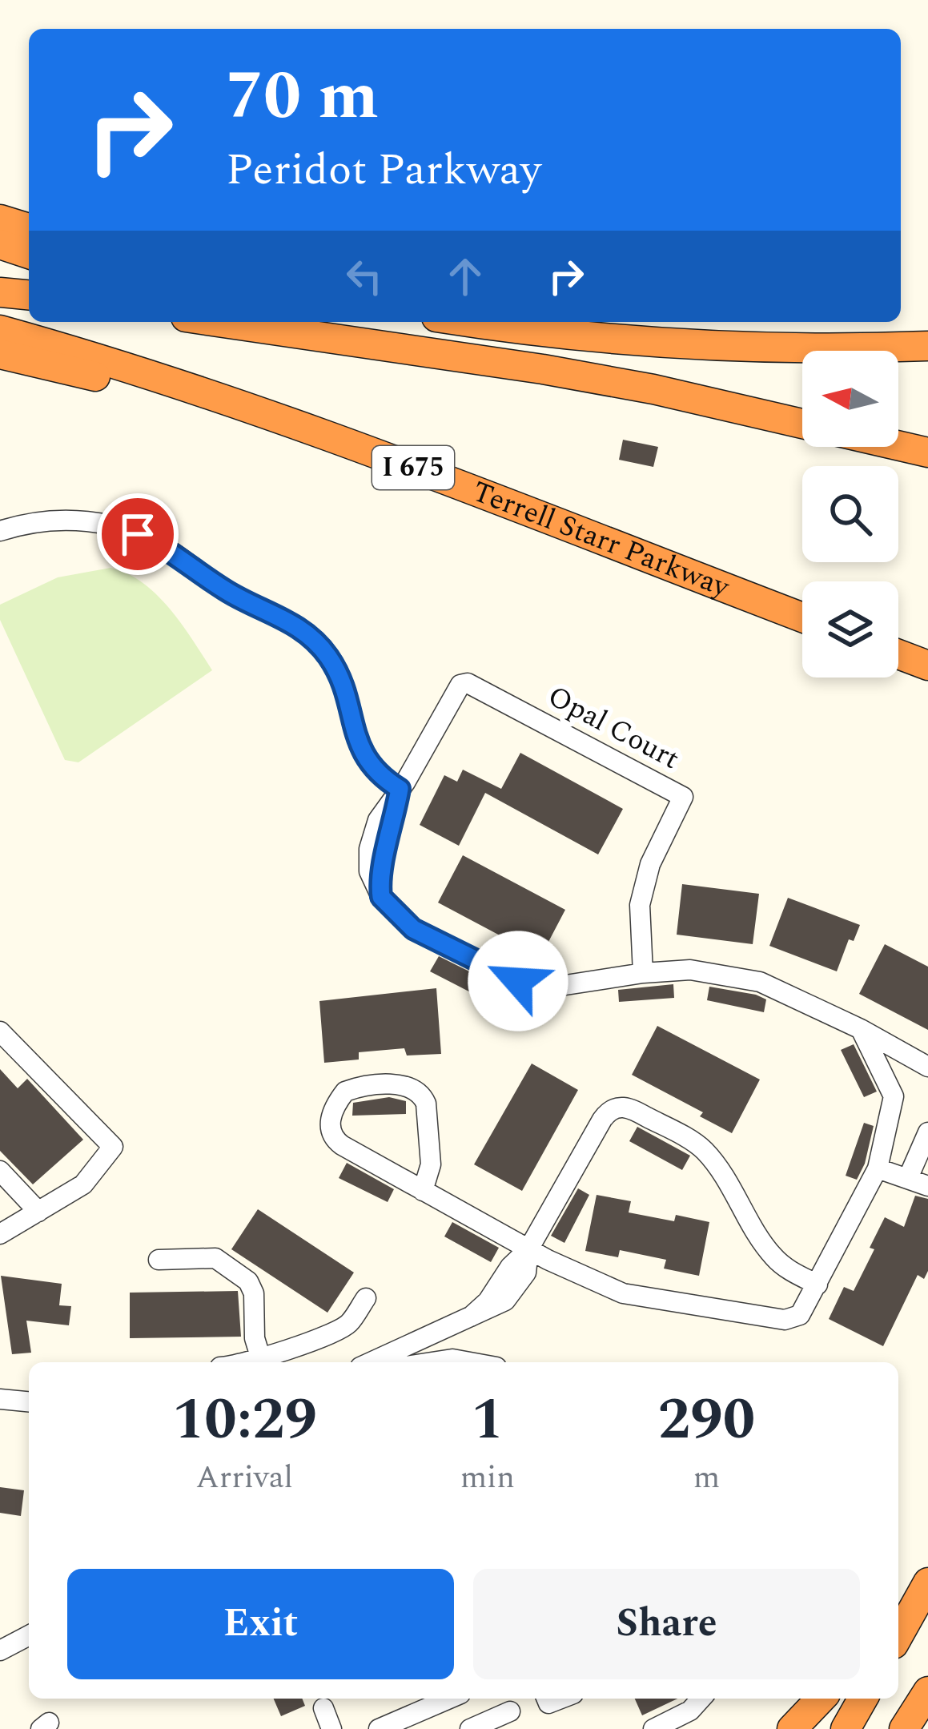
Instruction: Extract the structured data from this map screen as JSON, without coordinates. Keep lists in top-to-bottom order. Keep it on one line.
{"streets":{"highway":["I 675","Terrell Starr Parkway"],"street":["Opal Court"]},"north":"left","page":{"turn":["70 m","Peridot Parkway"],"eta":["10:29","Arrival","1","min","290","m"],"buttons":["Exit","Share"]}}
